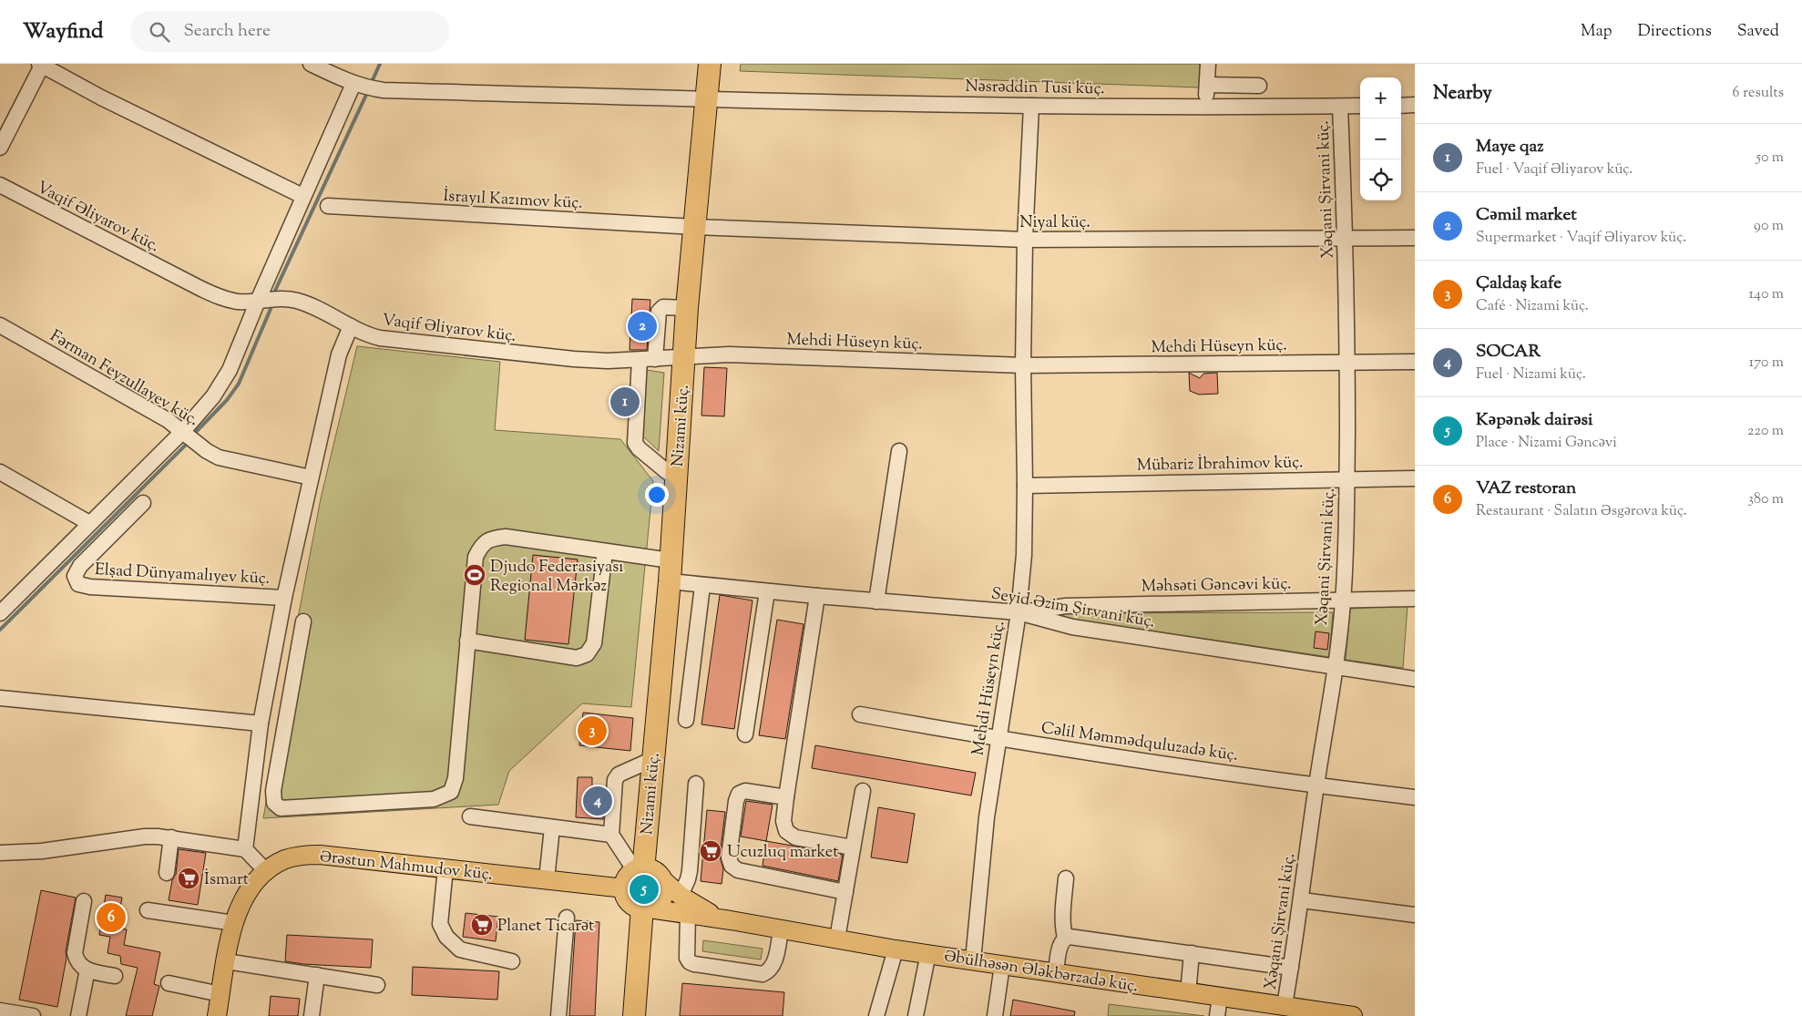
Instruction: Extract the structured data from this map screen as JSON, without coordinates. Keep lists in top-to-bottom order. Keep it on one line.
{"streets":{"highway":["Nizami küç."],"main road":["Ərəstun Mahmudov küç.","Əbülhəsən Ələkbərzadə küç."],"street":["Nəsrəddin Tusi küç.","Xəqani Şirvani küç.","İsrayıl Kazımov küç.","Vaqif Əliyarov küç.","Niyal küç.","Mehdi Hüseyn küç.","Fərman Feyzullayev küç.","Mübariz İbrahimov küç.","Elşad Dünyamalıyev küç.","Məhsəti Gəncəvi küç.","Seyid Əzim Şirvani küç.","Cəlil Məmmədquluzadə küç."]},"crossings":[["Nəsrəddin Tusi küç.","Xəqani Şirvani küç."],["Nəsrəddin Tusi küç.","Mehdi Hüseyn küç."],["Nəsrəddin Tusi küç.","Nizami küç."],["Xəqani Şirvani küç.","Niyal küç."],["Xəqani Şirvani küç.","Mehdi Hüseyn küç."],["Xəqani Şirvani küç.","Mübariz İbrahimov küç."],["Xəqani Şirvani küç.","Məhsəti Gəncəvi küç."],["Xəqani Şirvani küç.","Seyid Əzim Şirvani küç."],["Xəqani Şirvani küç.","Cəlil Məmmədquluzadə küç."],["Xəqani Şirvani küç.","Əbülhəsən Ələkbərzadə küç."],["İsrayıl Kazımov küç.","Niyal küç."],["İsrayıl Kazımov küç.","Nizami küç."],["Vaqif Əliyarov küç.","Mehdi Hüseyn küç."],["Vaqif Əliyarov küç.","Nizami küç."],["Niyal küç.","Mehdi Hüseyn küç."],["Niyal küç.","Nizami küç."],["Mehdi Hüseyn küç.","Nizami küç."],["Mehdi Hüseyn küç.","Mübariz İbrahimov küç."],["Mehdi Hüseyn küç.","Məhsəti Gəncəvi küç."],["Mehdi Hüseyn küç.","Seyid Əzim Şirvani küç."],["Mehdi Hüseyn küç.","Cəlil Məmmədquluzadə küç."],["Mehdi Hüseyn küç.","Əbülhəsən Ələkbərzadə küç."],["Nizami küç.","Seyid Əzim Şirvani küç."],["Nizami küç.","Ərəstun Mahmudov küç."],["Məhsəti Gəncəvi küç.","Seyid Əzim Şirvani küç."]],"places":{"sports":["Djudo Federasiyası Regional Mərkəz"],"supermarket":["Ucuzluq market","İsmart","Planet Ticarət"]},"page":{"header":"Wayfind","search":"Search here","nav":["Map","Directions","Saved"],"heading":["Nearby","6 results"],"map_buttons":["+","−"],"list":[{"mark":"1","name":"Maye qaz","note":"Fuel · Vaqif Əliyarov küç.","value":"50 m"},{"mark":"2","name":"Cəmil market","note":"Supermarket · Vaqif Əliyarov küç.","value":"90 m"},{"mark":"3","name":"Çaldaş kafe","note":"Café · Nizami küç.","value":"140 m"},{"mark":"4","name":"SOCAR","note":"Fuel · Nizami küç.","value":"170 m"},{"mark":"5","name":"Kəpənək dairəsi","note":"Place · Nizami Gəncəvi","value":"220 m"},{"mark":"6","name":"VAZ restoran","note":"Restaurant · Salatın Əsgərova küç.","value":"380 m"}],"pins":["2","1","3","4","5","6"]}}
